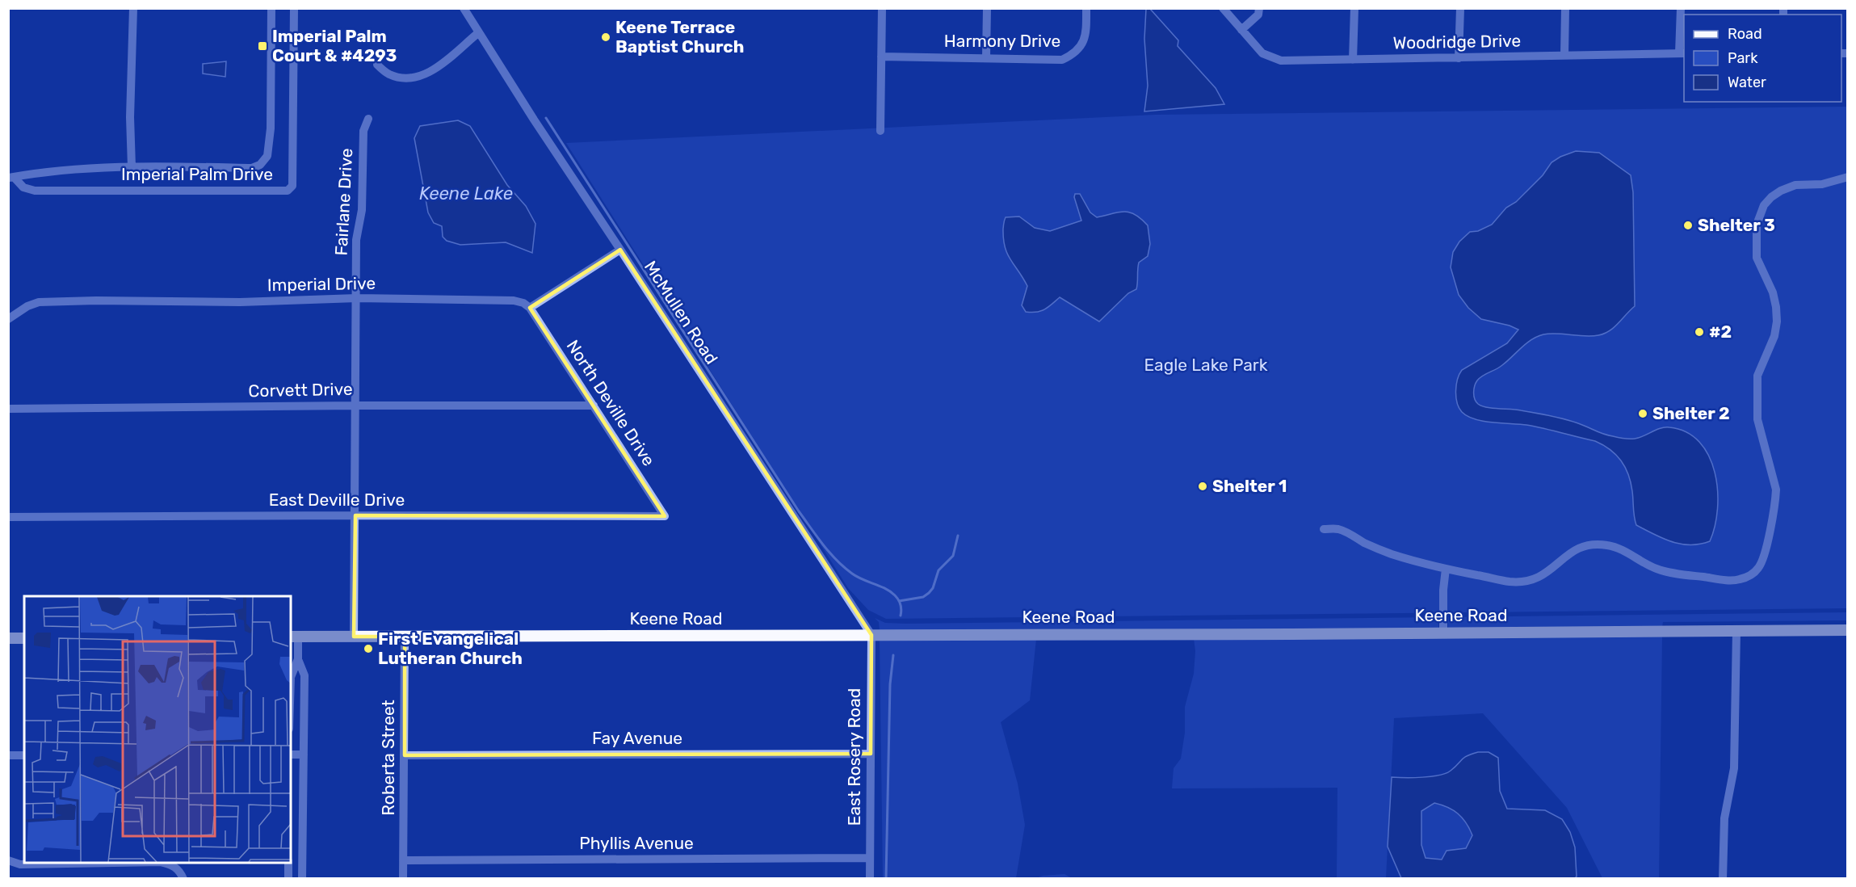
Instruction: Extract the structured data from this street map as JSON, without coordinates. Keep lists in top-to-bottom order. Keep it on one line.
{"streets":{"main road":["Keene Road"],"street":["Harmony Drive","Woodridge Drive","Imperial Palm Drive","Fairlane Drive","Imperial Drive","McMullen Road","Corvett Drive","North Deville Drive","East Deville Drive","Fay Avenue","East Rosery Road","Roberta Street","Phyllis Avenue"]},"crossings":[["Fairlane Drive","Imperial Drive"],["Fairlane Drive","Corvett Drive"],["Fairlane Drive","East Deville Drive"],["Fairlane Drive","Keene Road"],["Imperial Drive","North Deville Drive"],["McMullen Road","Keene Road"],["McMullen Road","East Rosery Road"],["Corvett Drive","North Deville Drive"],["North Deville Drive","East Deville Drive"],["Keene Road","East Rosery Road"],["Keene Road","Roberta Street"],["Fay Avenue","East Rosery Road"],["Fay Avenue","Roberta Street"],["East Rosery Road","Phyllis Avenue"],["Roberta Street","Phyllis Avenue"]],"water":["Keene Lake"],"parks":["Eagle Lake Park"],"places":{"other":["Keene Terrace Baptist Church","Shelter 3","#2","Shelter 2","Shelter 1","First Evangelical Lutheran Church"],"transit":["Imperial Palm Court & #4293"]},"legend":["Road","Park","Water"]}
